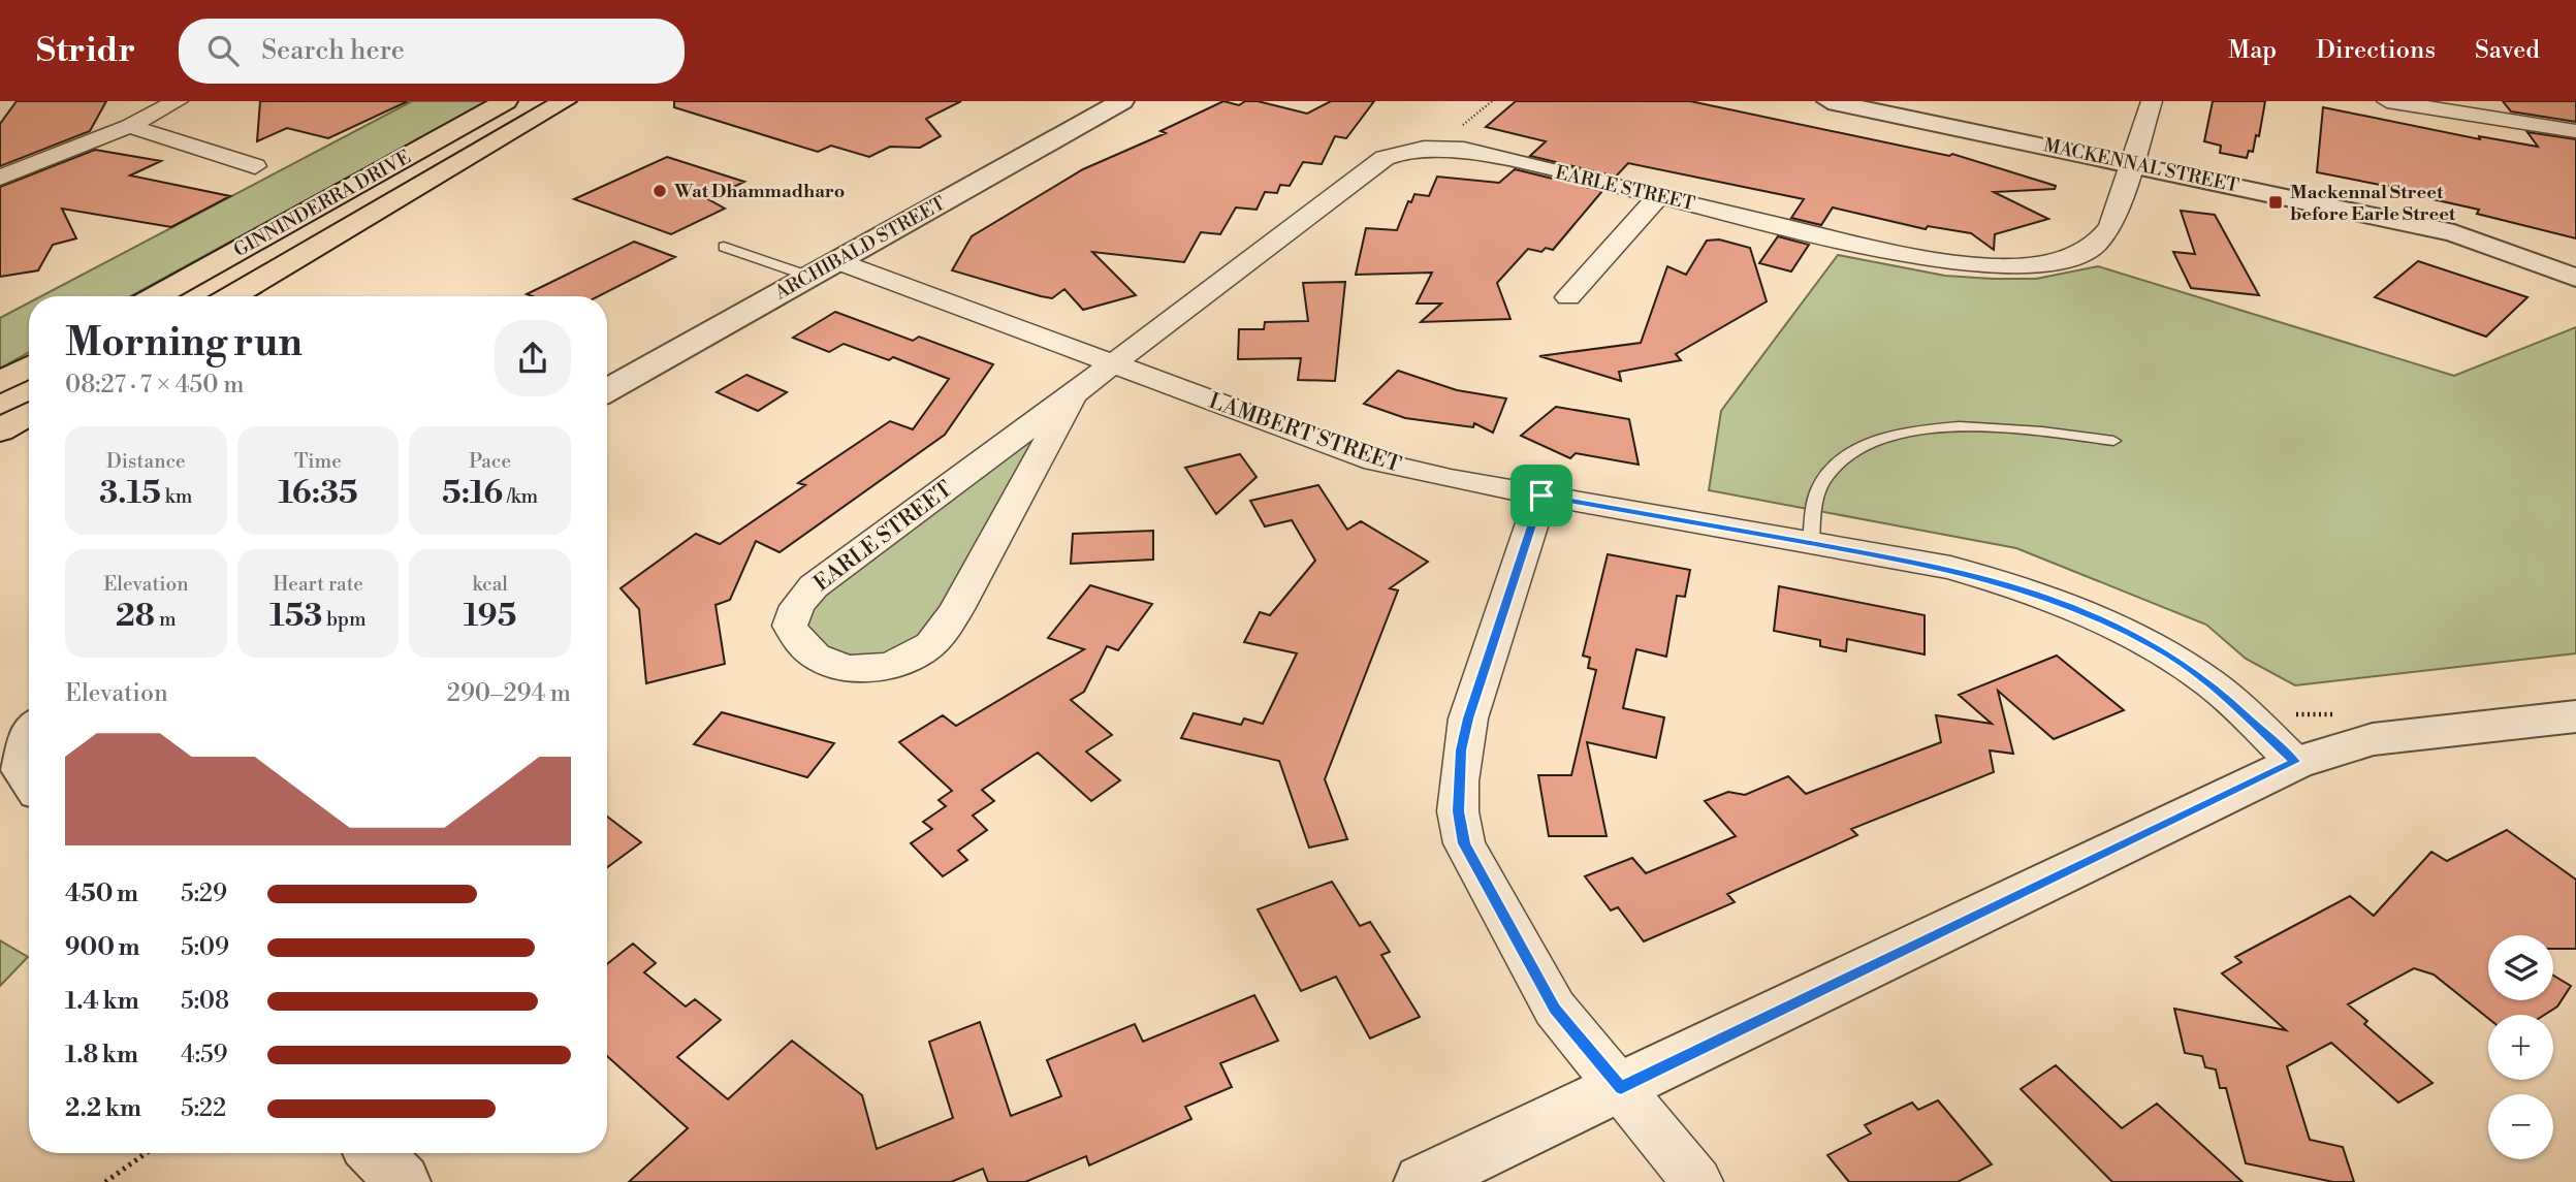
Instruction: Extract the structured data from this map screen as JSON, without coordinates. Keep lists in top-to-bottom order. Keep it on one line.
{"streets":{"main road":["GINNINDERRA DRIVE"],"street":["MACKENNAL STREET","EARLE STREET","ARCHIBALD STREET","LAMBERT STREET"]},"crossings":[["MACKENNAL STREET","EARLE STREET"],["EARLE STREET","LAMBERT STREET"],["ARCHIBALD STREET","LAMBERT STREET"]],"places":{"other":["Wat Dhammadharo"],"transit":["Mackennal Street before Earle Street"]},"page":{"header":"Stridr","search":"Search here","nav":["Map","Directions","Saved"],"heading":["Morning run","08:27 · 7 × 450 m"],"stats":[["Distance","3.15 km"],["Time","16:35"],["Pace","5:16 /km"],["Elevation","28 m"],["Heart rate","153 bpm"],["kcal","195"]],"chart":["Elevation","290–294 m"],"list":[{"name":"450 m","note":"5:29"},{"name":"900 m","note":"5:09"},{"name":"1.4 km","note":"5:08"},{"name":"1.8 km","note":"4:59"},{"name":"2.2 km","note":"5:22"}],"map_buttons":["+","−"]}}
